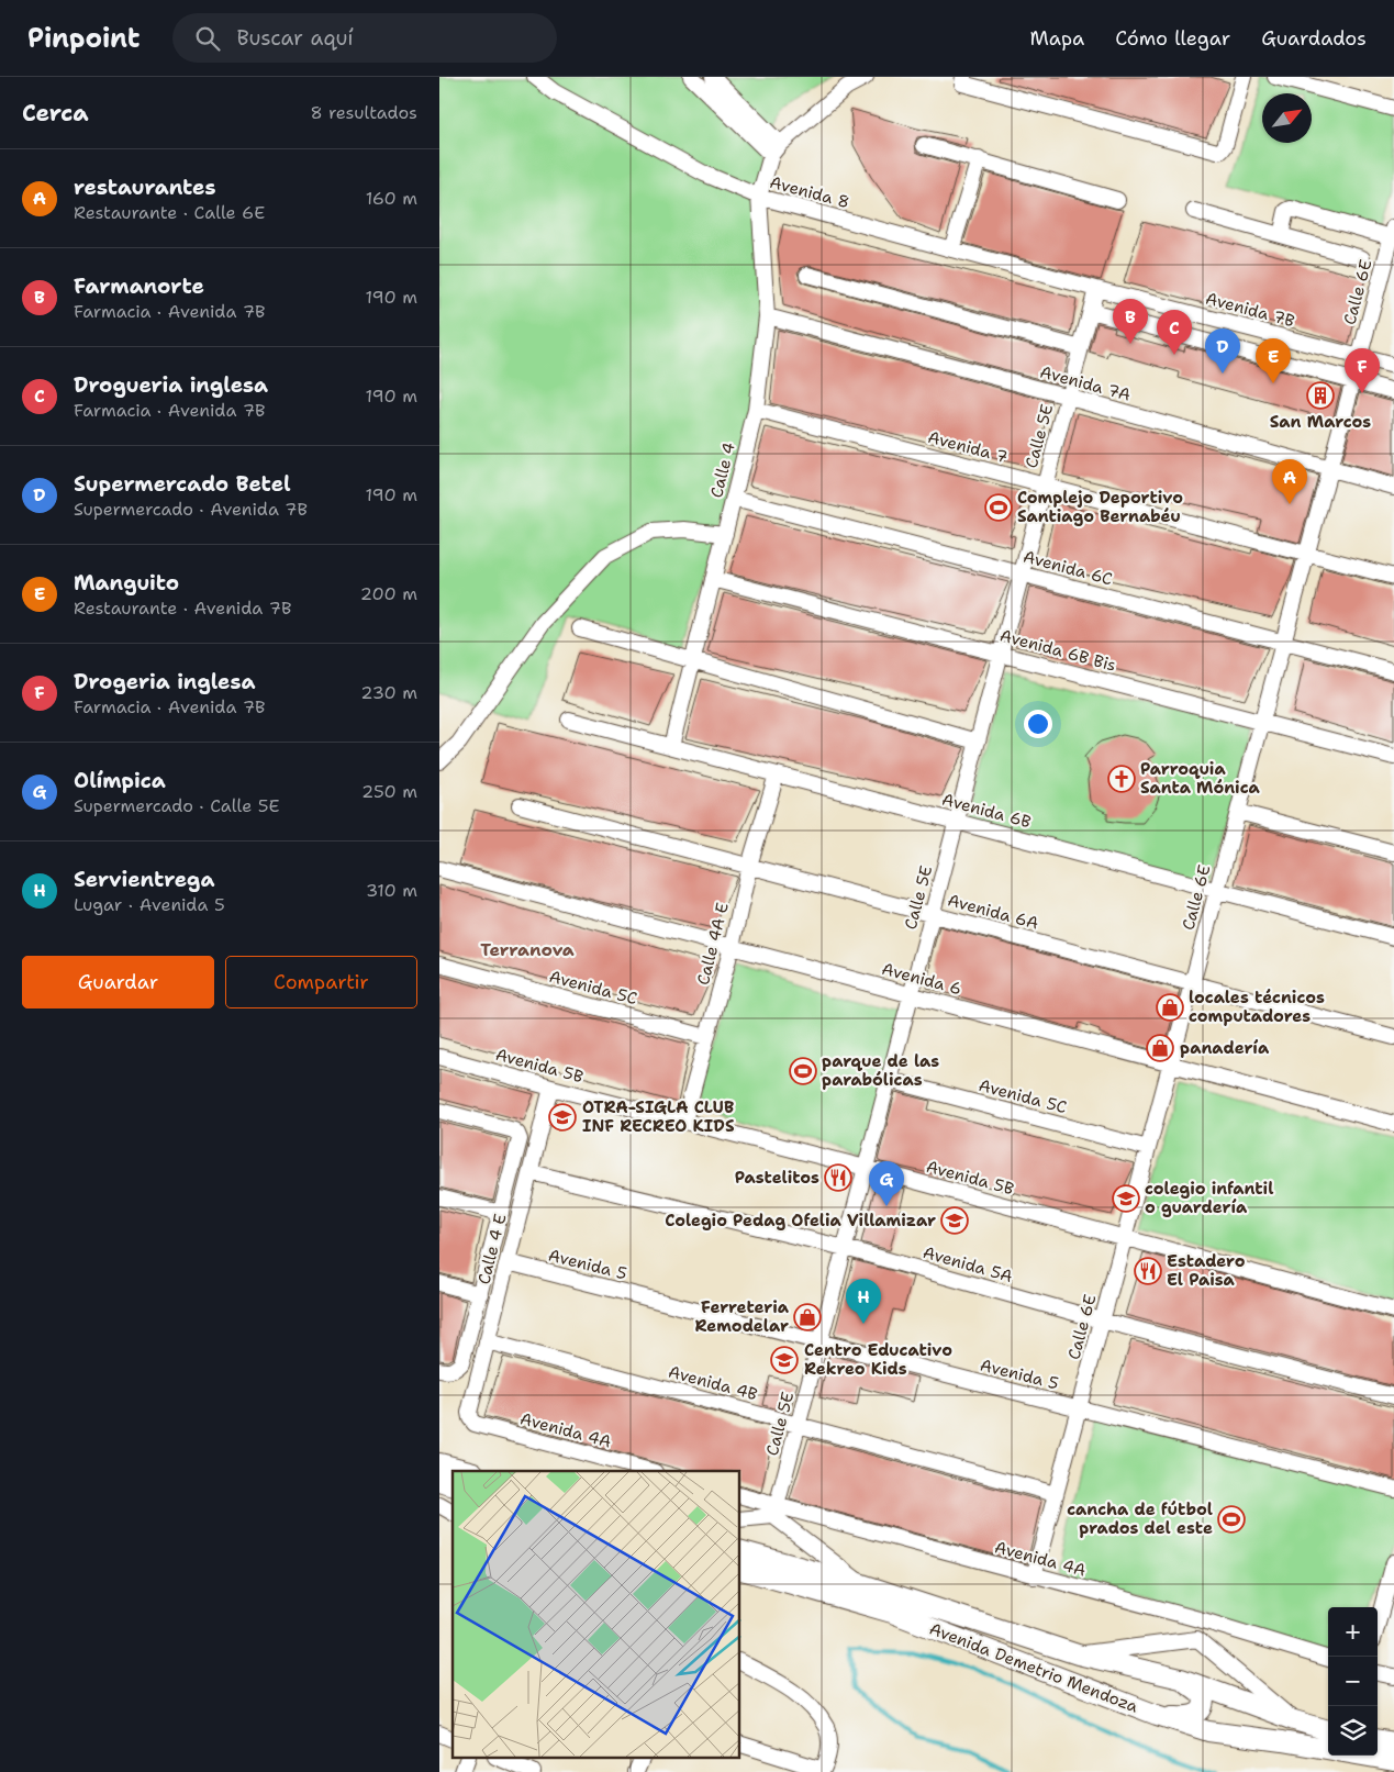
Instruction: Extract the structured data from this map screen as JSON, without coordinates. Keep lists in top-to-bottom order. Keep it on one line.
{"streets":{"main road":["Avenida Demetrio Mendoza"],"street":["Avenida 8","Calle 6E","Avenida 7B","Avenida 7A","Calle 5E","Avenida 7","Calle 4","Avenida 6C","Avenida 6B Bis","Avenida 6B","Avenida 6A","Calle 4A E","Avenida 6","Avenida 5C","Avenida 5B","Calle 4 E","Avenida 5","Avenida 5A","Avenida 4B","Avenida 4A"]},"crossings":[["Avenida 8","Avenida 7B"],["Avenida 8","Calle 5E"],["Avenida 8","Calle 4"],["Calle 6E","Avenida 7B"],["Calle 6E","Avenida 7A"],["Calle 6E","Avenida 7"],["Calle 6E","Avenida 6C"],["Calle 6E","Avenida 6B Bis"],["Calle 6E","Avenida 6B"],["Calle 6E","Avenida 6A"],["Calle 6E","Avenida 6"],["Calle 6E","Avenida 5C"],["Calle 6E","Avenida 5B"],["Calle 6E","Avenida 5"],["Calle 6E","Avenida 5A"],["Calle 6E","Avenida 4B"],["Calle 6E","Avenida 4A"],["Avenida 7B","Calle 5E"],["Avenida 7A","Calle 5E"],["Avenida 7A","Calle 4"],["Calle 5E","Avenida 7"],["Calle 5E","Avenida 6C"],["Calle 5E","Avenida 6B Bis"],["Calle 5E","Avenida 6B"],["Calle 5E","Avenida 6A"],["Calle 5E","Avenida 6"],["Calle 5E","Avenida 5C"],["Calle 5E","Avenida 5B"],["Calle 5E","Avenida 5"],["Calle 5E","Avenida 5A"],["Calle 5E","Avenida 4B"],["Calle 5E","Avenida 4A"],["Avenida 7","Calle 4"],["Calle 4","Avenida 6C"],["Calle 4","Avenida 6B Bis"],["Calle 4","Avenida 6B"],["Avenida 6B","Calle 4A E"],["Avenida 6A","Calle 4A E"],["Calle 4A E","Avenida 6"],["Calle 4A E","Avenida 5C"],["Calle 4A E","Avenida 5B"],["Avenida 5B","Calle 4 E"],["Calle 4 E","Avenida 5"],["Calle 4 E","Avenida 5A"],["Calle 4 E","Avenida 4B"],["Calle 4 E","Avenida 4A"]],"districts":["Terranova"],"places":{"building":["San Marcos"],"sports":["Complejo Deportivo Santiago Bernabéu","parque de las parabólicas","cancha de fútbol prados del este"],"church":["Parroquia Santa Mónica"],"shop":["locales técnicos computadores","panadería","Ferreteria Remodelar"],"school or university":["OTRA-SIGLA CLUB INF RECREO KIDS","colegio infantil o guardería","Colegio Pedag Ofelia Villamizar","Centro Educativo Rekreo Kids"],"restaurant":["Pastelitos","Estadero El Paisa"]},"north":"top right","page":{"header":"Pinpoint","search":"Buscar aquí","nav":["Mapa","Cómo llegar","Guardados"],"heading":["Cerca","8 resultados"],"list":[{"mark":"A","name":"restaurantes","note":"Restaurante · Calle 6E","value":"160 m"},{"mark":"B","name":"Farmanorte","note":"Farmacia · Avenida 7B","value":"190 m"},{"mark":"C","name":"Drogueria inglesa","note":"Farmacia · Avenida 7B","value":"190 m"},{"mark":"D","name":"Supermercado Betel","note":"Supermercado · Avenida 7B","value":"190 m"},{"mark":"E","name":"Manguito","note":"Restaurante · Avenida 7B","value":"200 m"},{"mark":"F","name":"Drogeria inglesa","note":"Farmacia · Avenida 7B","value":"230 m"},{"mark":"G","name":"Olímpica","note":"Supermercado · Calle 5E","value":"250 m"},{"mark":"H","name":"Servientrega","note":"Lugar · Avenida 5","value":"310 m"}],"pins":["B","C","D","E","F","A","G","H"],"buttons":["Guardar","Compartir"],"map_buttons":["+","−"]}}
